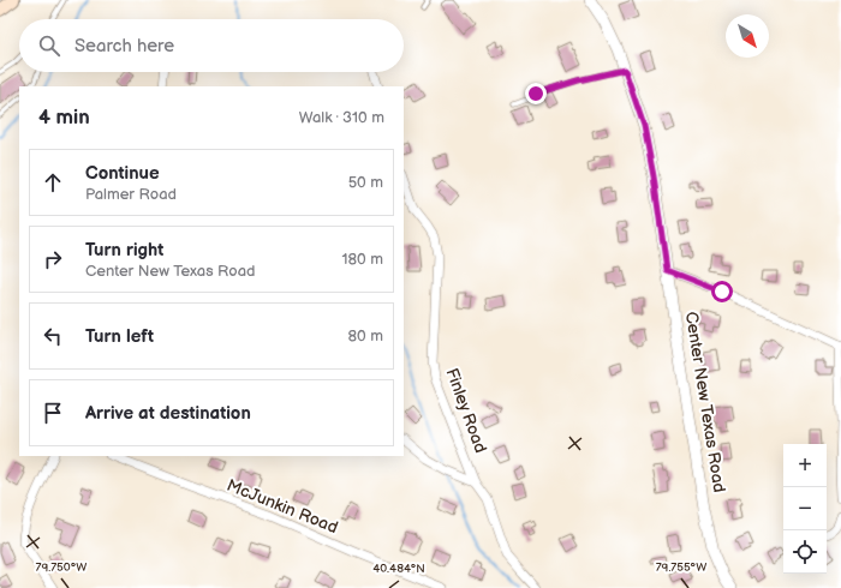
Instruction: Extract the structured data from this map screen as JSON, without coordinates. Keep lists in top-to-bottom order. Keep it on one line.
{"streets":{"street":["Center New Texas Road","Finley Road","McJunkin Road"]},"north":"bottom right","page":{"search":"Search here","heading":["4 min","Walk · 310 m"],"list":[["Continue","Palmer Road","50 m"],["Turn right","Center New Texas Road","180 m"],["Turn left","80 m"],"Arrive at destination"],"map_buttons":["+","−"]},"coordinates":["79.750°W","79.755°W","40.484°N"]}
